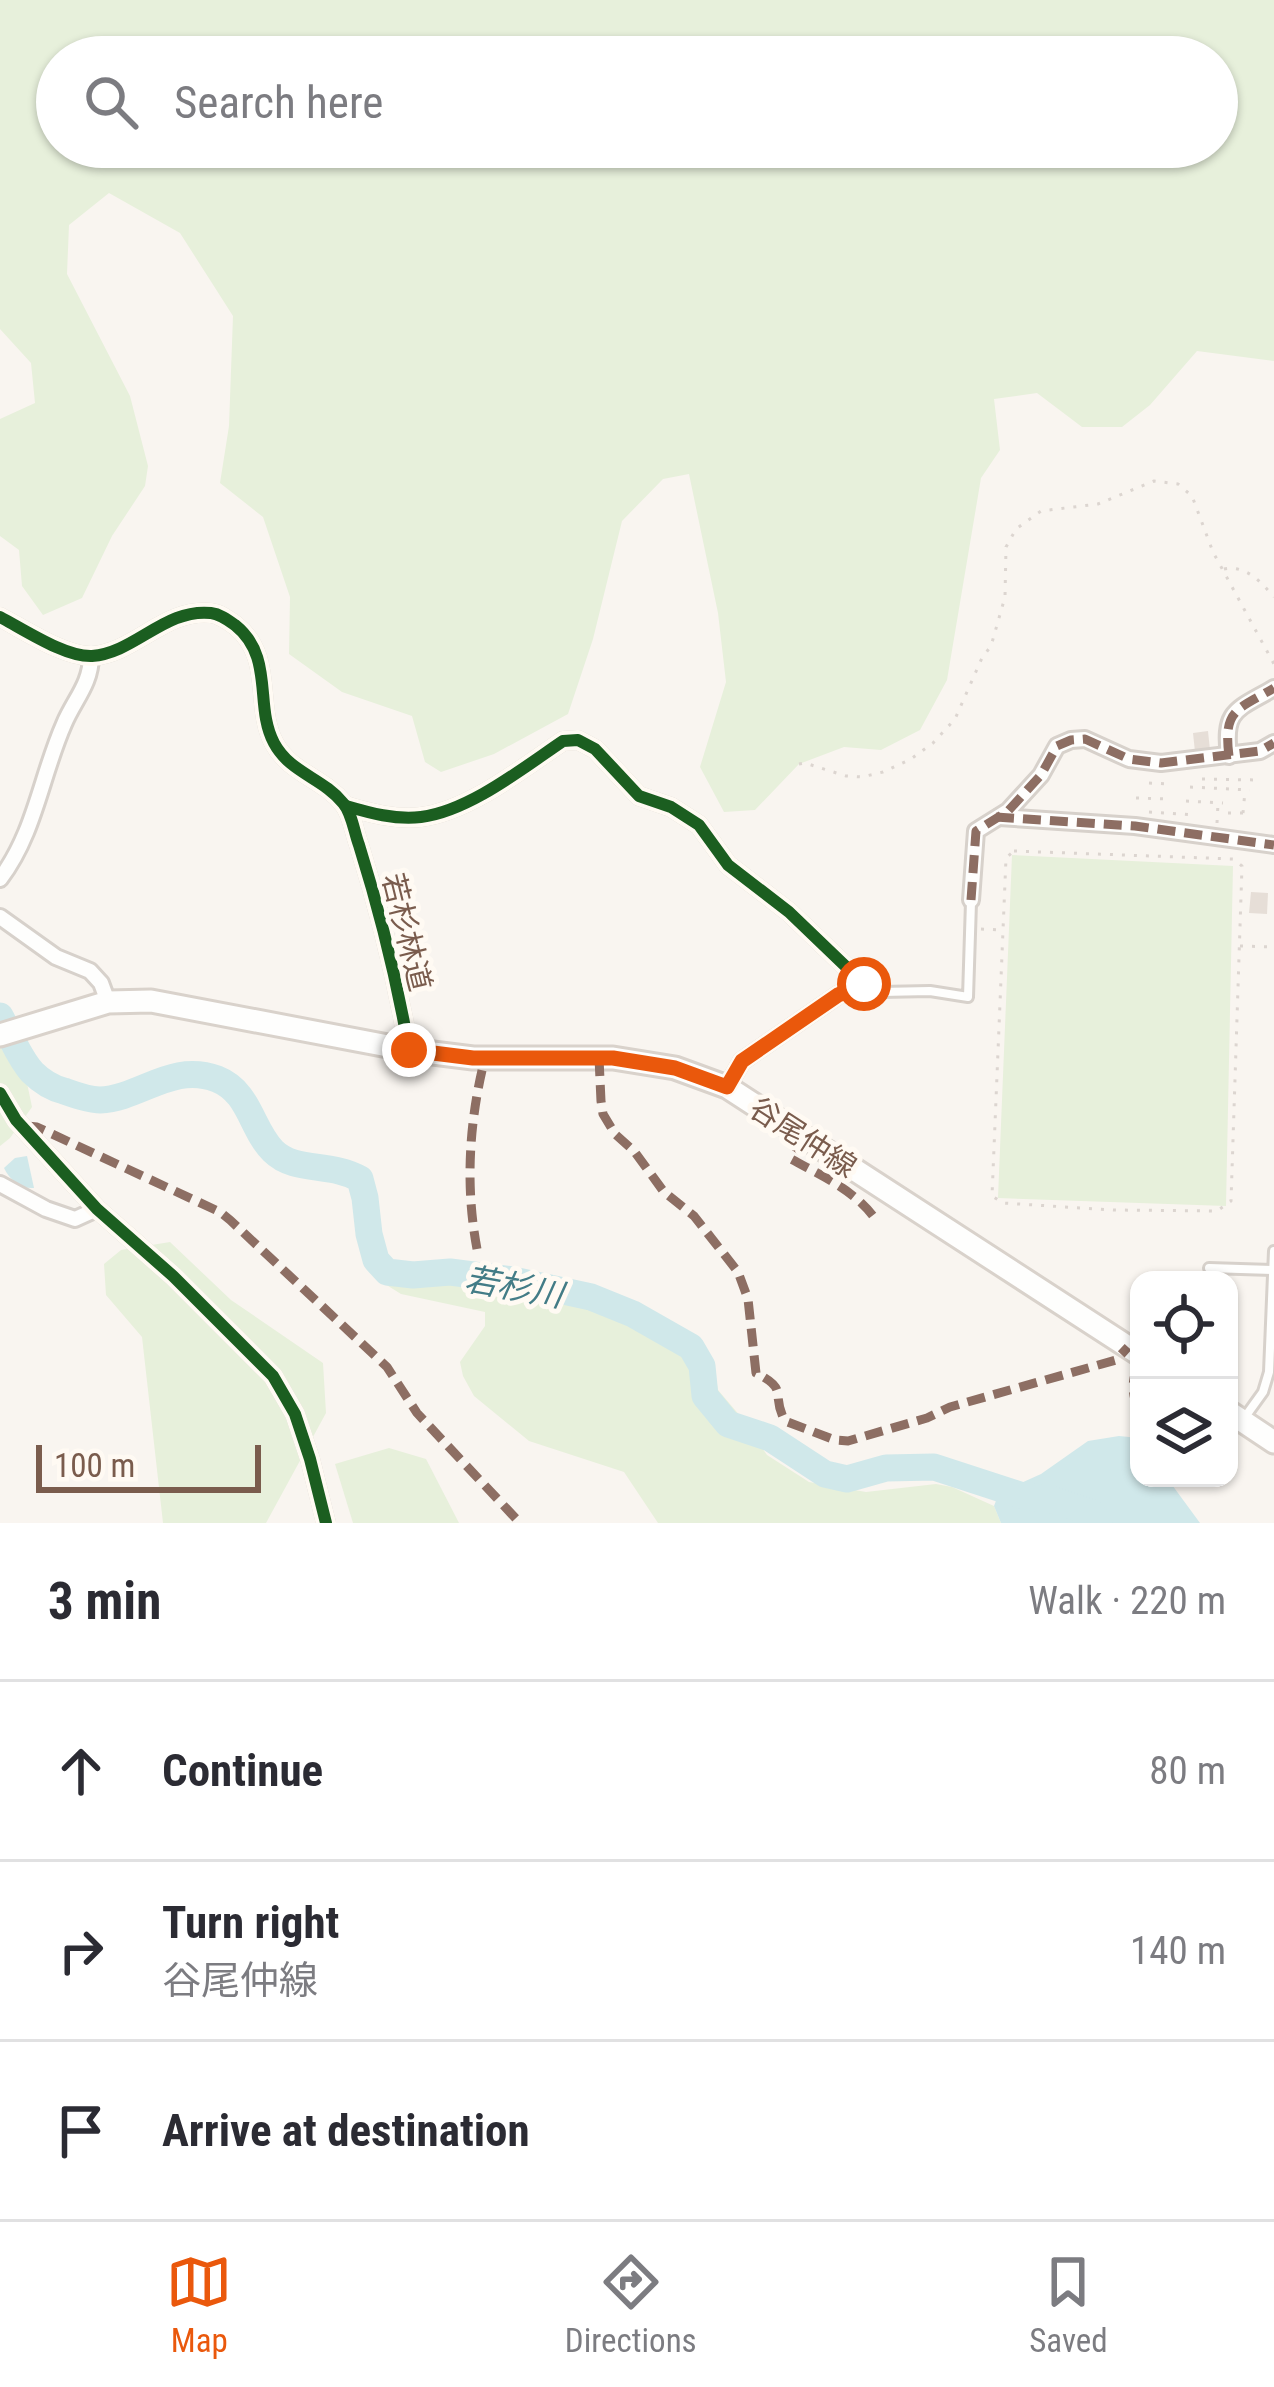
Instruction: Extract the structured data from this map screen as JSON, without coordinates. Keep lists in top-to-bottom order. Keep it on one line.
{"streets":{"main road":["谷尾仲線"],"street":["若杉林道"]},"crossings":[["若杉林道","谷尾仲線"]],"water":["若杉川"],"scale_bar":"100 m","page":{"search":"Search here","scale":"100 m","heading":["3 min","Walk · 220 m"],"list":[["Continue","80 m"],["Turn right","谷尾仲線","140 m"],"Arrive at destination"],"nav":["Map","Directions","Saved"]}}
